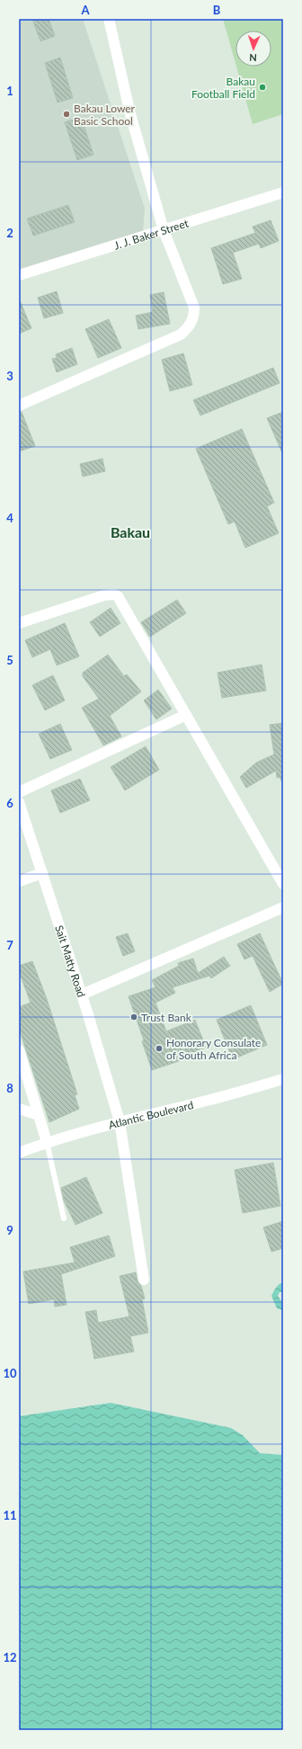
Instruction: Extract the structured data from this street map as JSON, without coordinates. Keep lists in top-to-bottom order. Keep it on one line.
{"streets":{"street":["J. J. Baker Street","Sait Matty Road","Atlantic Boulevard"]},"crossings":[["Sait Matty Road","Atlantic Boulevard"]],"districts":["Bakau"],"places":["Bakau Football Field","Bakau Lower Basic School","Trust Bank","Honorary Consulate of South Africa"],"north":"bottom","grid":{"columns":["A","B"],"rows":["1","2","3","4","5","6","7","8","9","10","11","12"]}}
